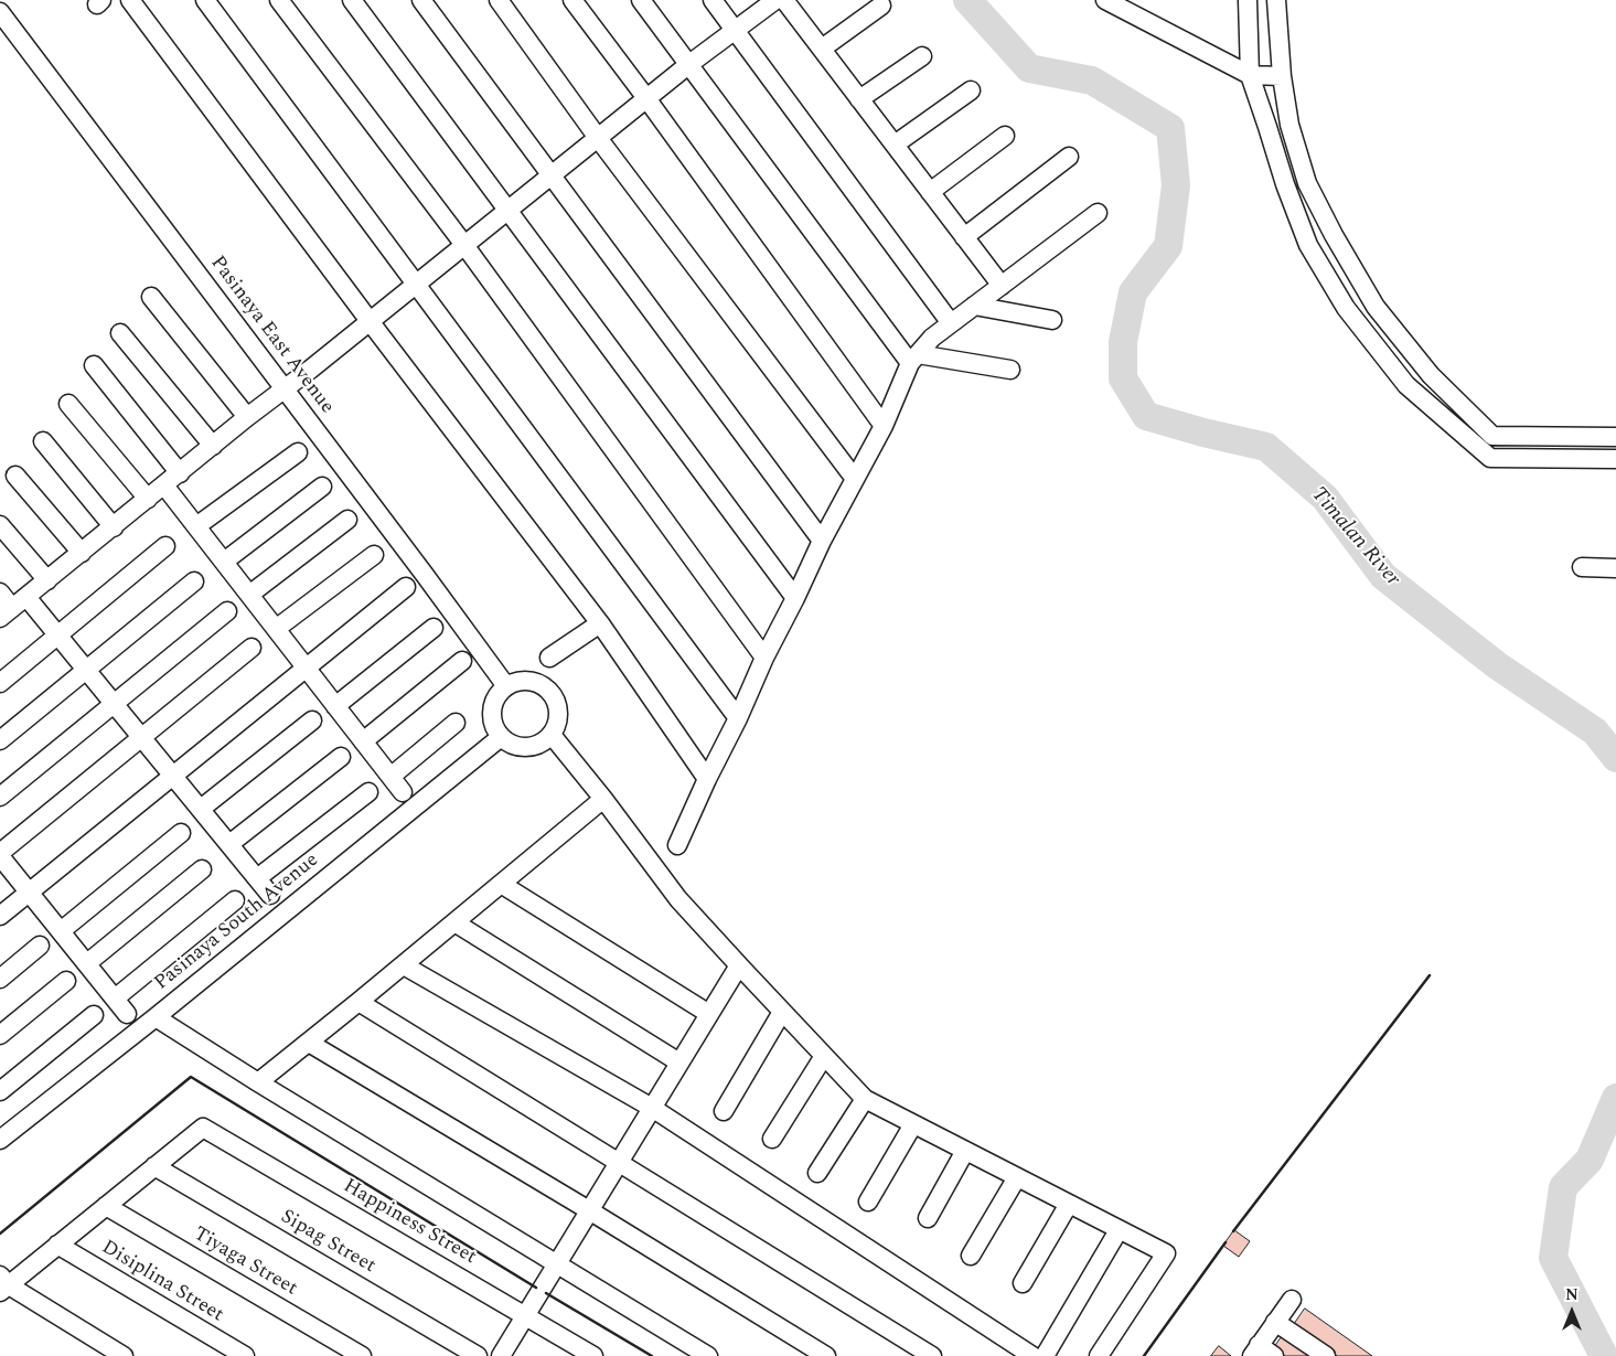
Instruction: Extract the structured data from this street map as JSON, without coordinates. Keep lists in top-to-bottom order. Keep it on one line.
{"streets":{"street":["Pasinaya East Avenue","Pasinaya South Avenue","Happiness Street","Sipag Street","Tiyaga Street","Disiplina Street"]},"crossings":[["Pasinaya East Avenue","Pasinaya South Avenue"],["Happiness Street","Sipag Street"]],"water":["Timalan River"],"north":"top"}
